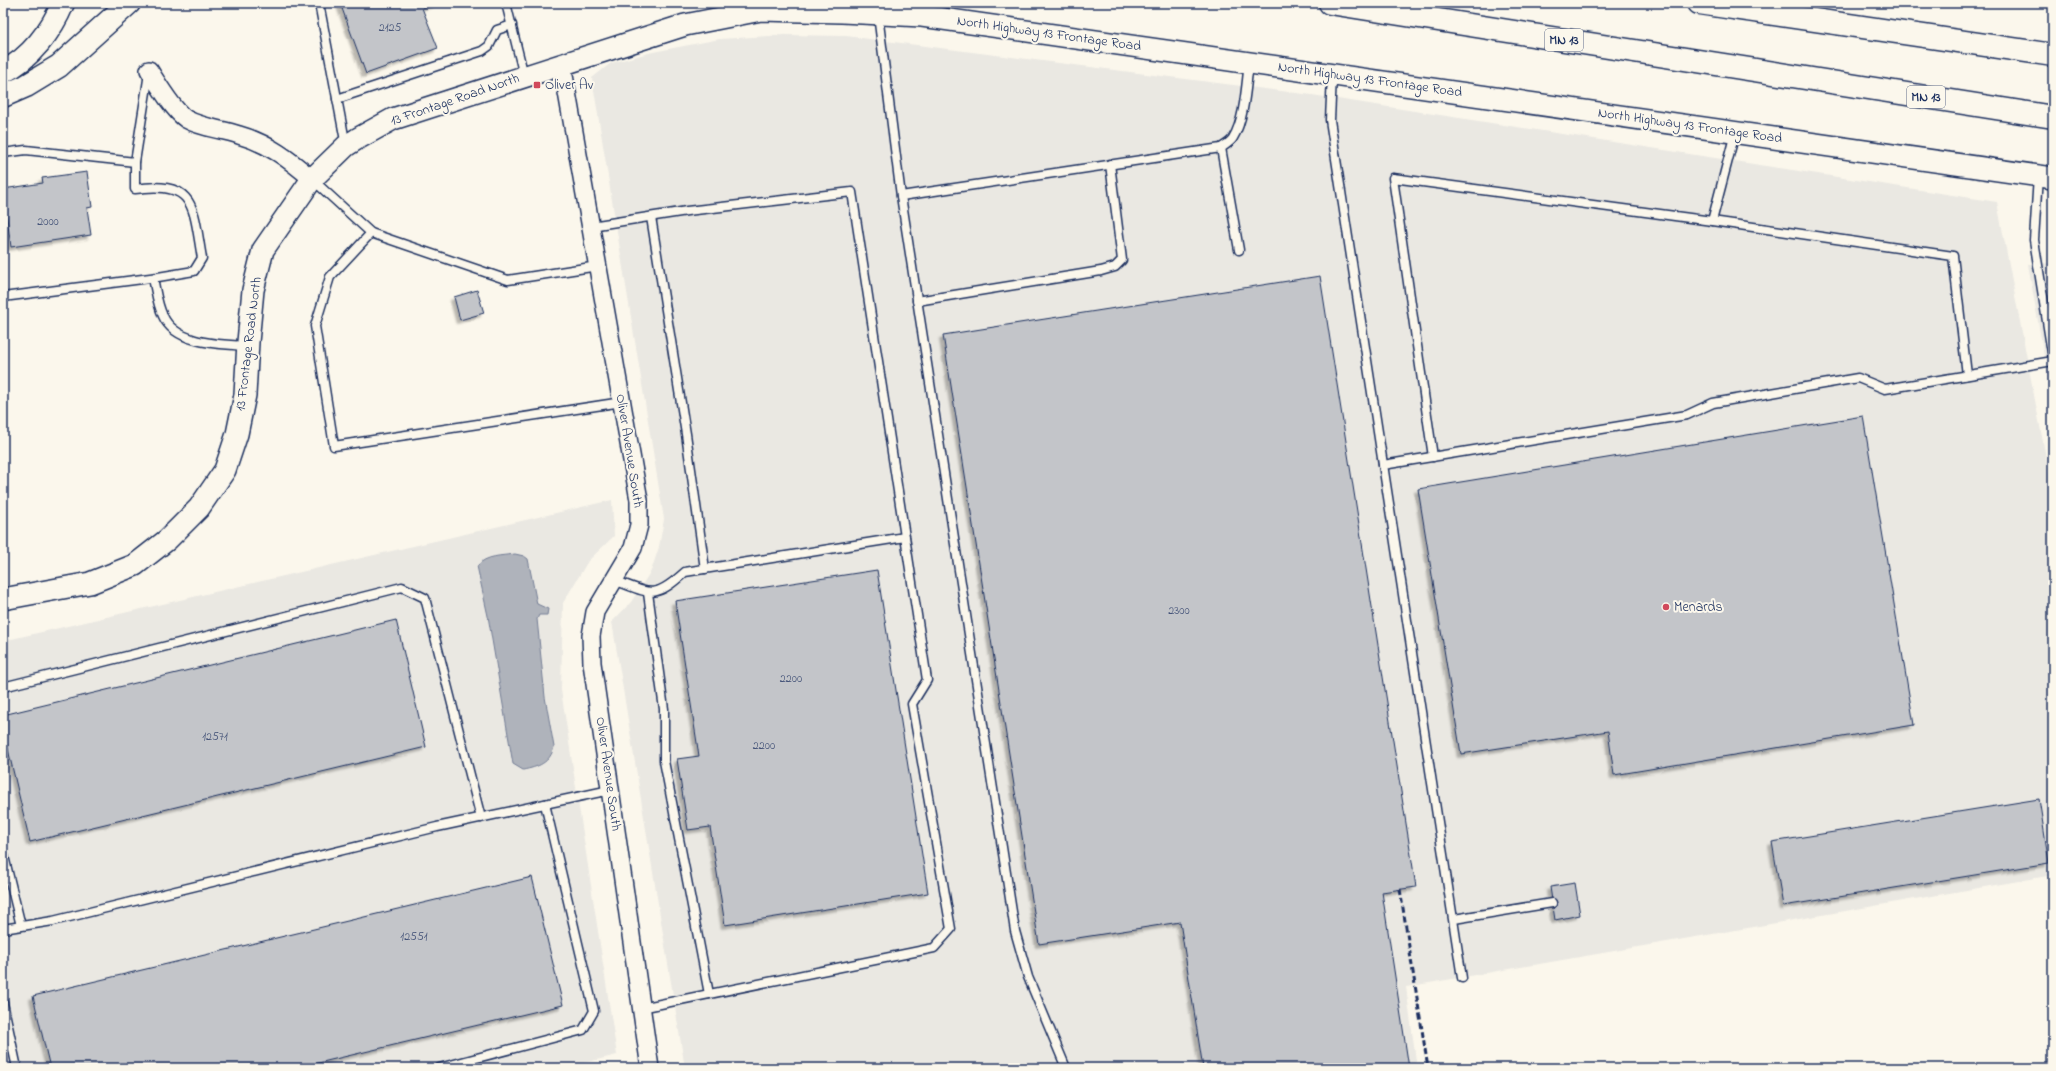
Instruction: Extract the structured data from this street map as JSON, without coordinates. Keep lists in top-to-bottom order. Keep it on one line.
{"streets":{"highway":["MN 13"],"street":["North Highway 13 Frontage Road","13 Frontage Road North","Oliver Avenue South"]},"crossings":[["North Highway 13 Frontage Road","13 Frontage Road North"],["13 Frontage Road North","Oliver Avenue South"]],"places":{"transit":["Oliver Av"],"other":["Menards"]},"house_numbers":["2125","2000","2300","2200","12571","2200","12551"]}
